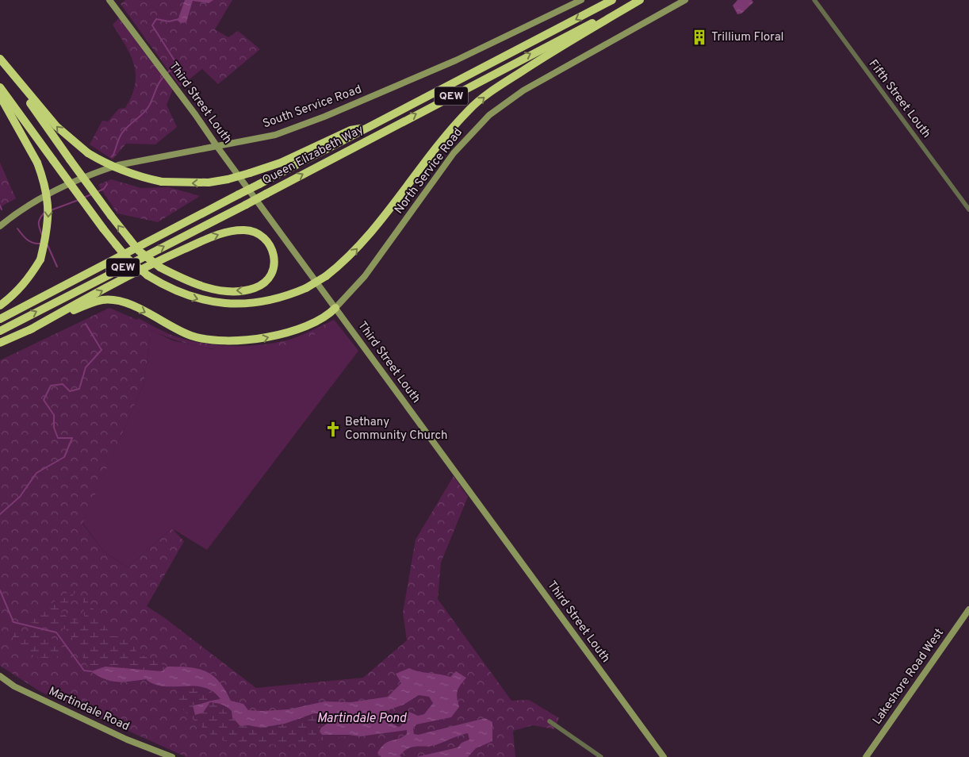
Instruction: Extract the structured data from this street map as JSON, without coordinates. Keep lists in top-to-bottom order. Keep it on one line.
{"streets":{"highway":["QEW","Queen Elizabeth Way"],"main road":["Third Street Louth","South Service Road","North Service Road","Lakeshore Road West","Martindale Road"],"street":["Fifth Street Louth"]},"crossings":[["Third Street Louth","South Service Road"],["Third Street Louth","North Service Road"]],"water":["Martindale Pond"],"places":{"building":["Trillium Floral"],"church":["Bethany Community Church"]}}
